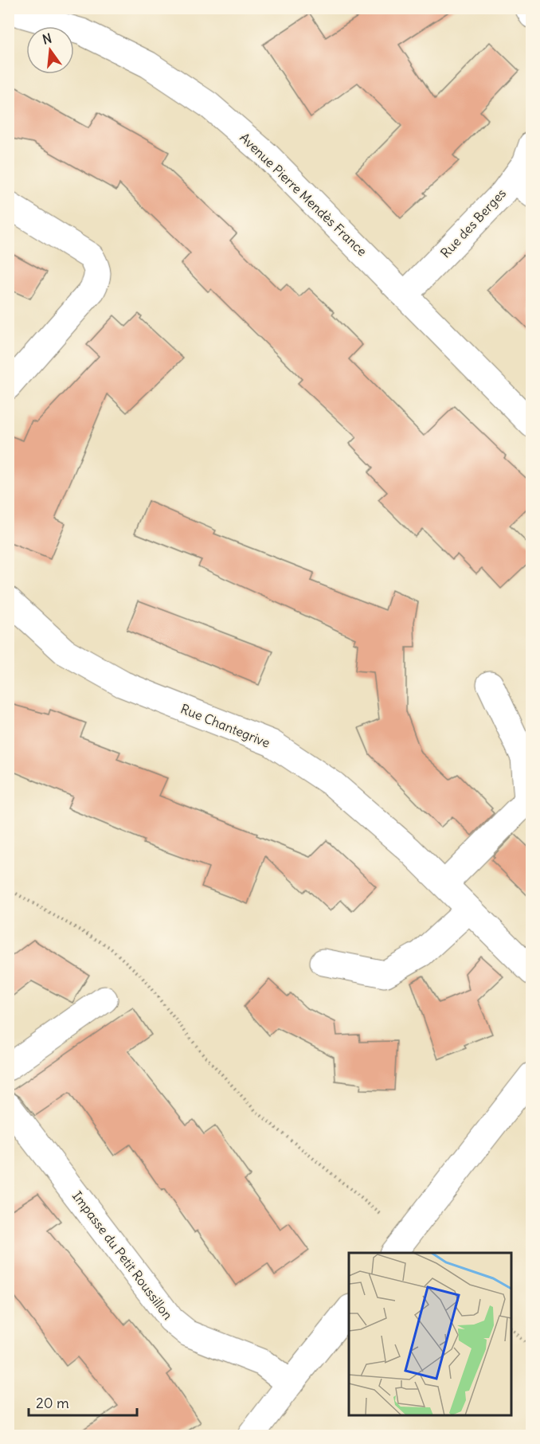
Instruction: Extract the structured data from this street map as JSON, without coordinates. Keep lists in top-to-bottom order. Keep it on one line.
{"streets":{"street":["Avenue Pierre Mendès France","Rue des Berges","Rue Chantegrive","Impasse du Petit Roussillon"]},"crossings":[["Avenue Pierre Mendès France","Rue des Berges"]],"scale_bar":"20 m","north":"top"}
